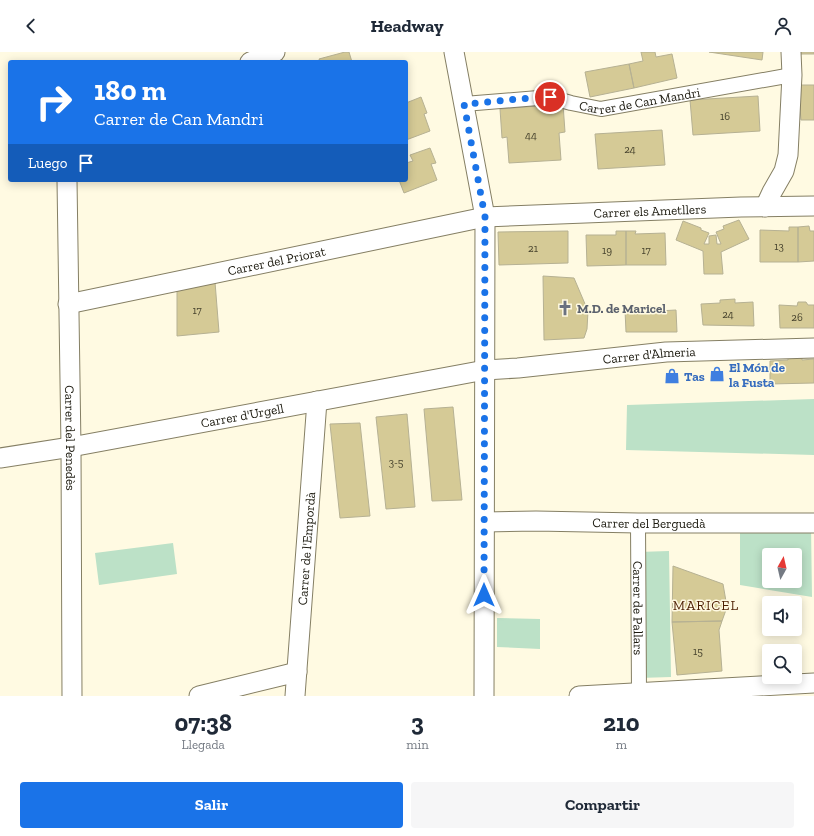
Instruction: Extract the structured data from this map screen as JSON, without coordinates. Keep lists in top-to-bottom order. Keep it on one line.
{"streets":{"street":["Carrer de Can Mandri","Carrer els Ametllers","Carrer del Priorat","Carrer d'Almeria","Carrer d'Urgell","Carrer del Penedès","Carrer del Berguedà","Carrer de l'Empordà","Carrer de Pallars"]},"crossings":[["Carrer els Ametllers","Carrer del Priorat"],["Carrer del Priorat","Carrer del Penedès"],["Carrer d'Almeria","Carrer d'Urgell"],["Carrer d'Urgell","Carrer del Penedès"],["Carrer d'Urgell","Carrer de l'Empordà"],["Carrer del Berguedà","Carrer de Pallars"]],"districts":["MARICEL"],"places":{"church":["M.D. de Maricel"],"shop":["El Món de la Fusta","Tas"]},"house_numbers":["16","44","24","13","21","19","17","17","24","26","3-5","15"],"north":"top","page":{"header":"Headway","turn":["180 m","Carrer de Can Mandri"],"then":"Luego","eta":["07:38","Llegada","3","min","210","m"],"buttons":["Salir","Compartir"]}}
